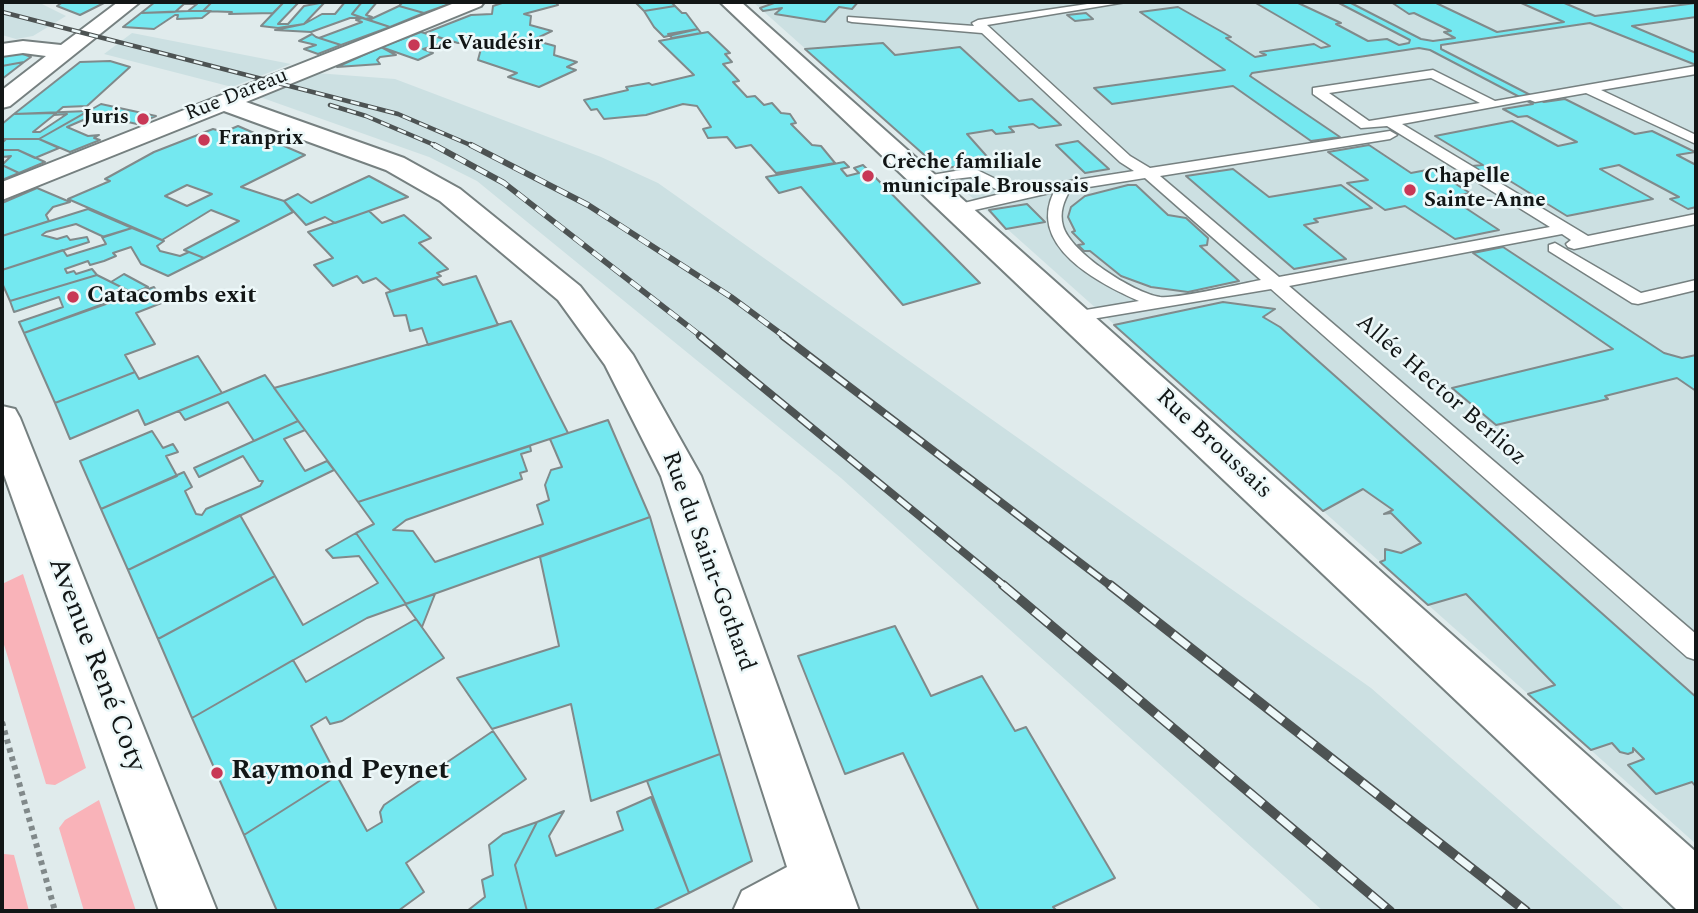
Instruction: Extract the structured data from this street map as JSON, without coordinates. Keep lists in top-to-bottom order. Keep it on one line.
{"streets":{"street":["Rue Dareau","Rue Broussais","Rue du Saint-Gothard","Avenue René Coty"],"lane":["Allée Hector Berlioz"]},"crossings":[["Rue Dareau","Rue du Saint-Gothard"]],"places":["Le Vaudésir","Juris","Franprix","Crèche familiale municipale Broussais","Chapelle Sainte-Anne","Catacombs exit","Raymond Peynet"]}
